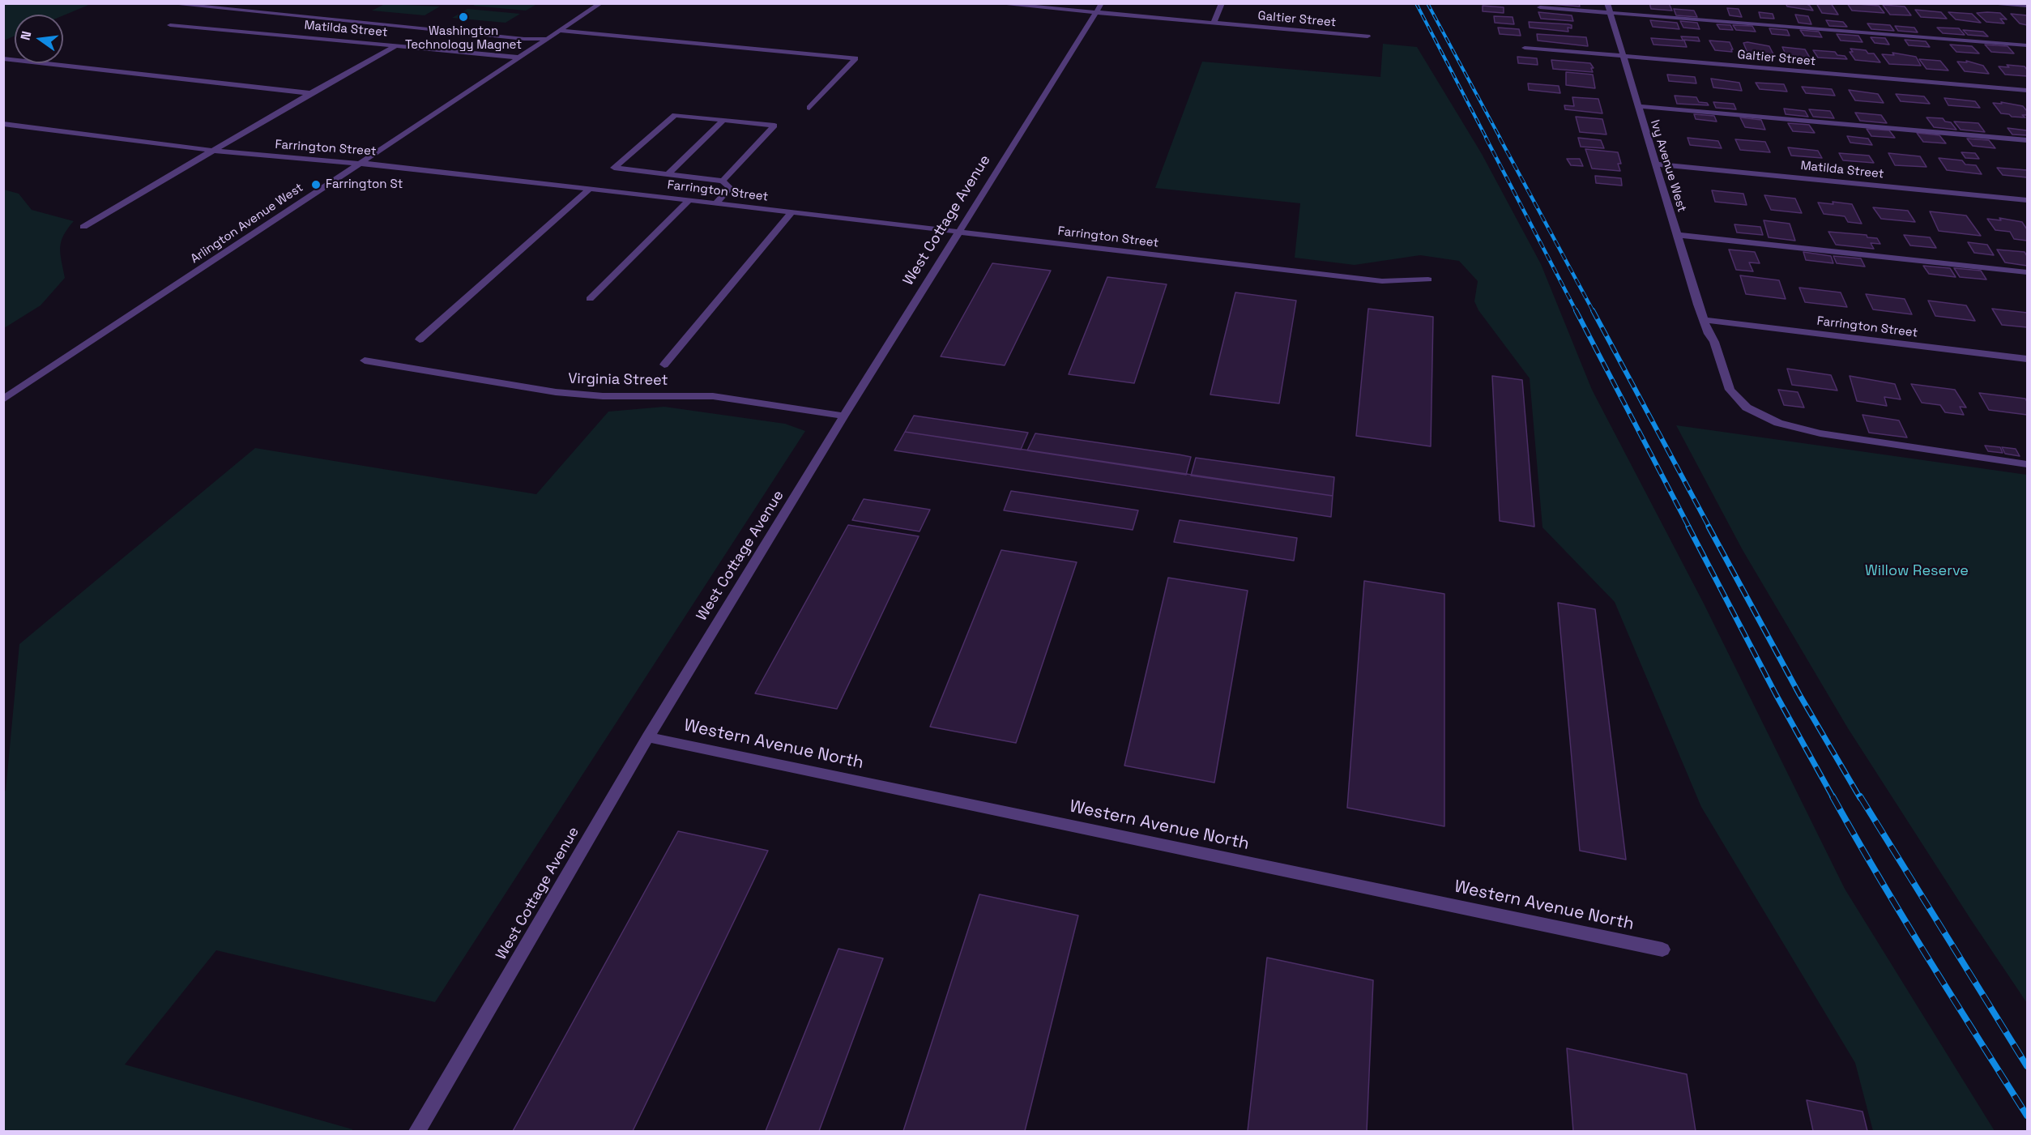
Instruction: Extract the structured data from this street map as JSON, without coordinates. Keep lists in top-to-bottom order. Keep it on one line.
{"streets":{"street":["Galtier Street","Matilda Street","Farrington Street","Ivy Avenue West","West Cottage Avenue","Arlington Avenue West","Virginia Street","Western Avenue North"]},"crossings":[["Galtier Street","Ivy Avenue West"],["Galtier Street","West Cottage Avenue"],["Matilda Street","Ivy Avenue West"],["Matilda Street","Arlington Avenue West"],["Farrington Street","Ivy Avenue West"],["Farrington Street","West Cottage Avenue"],["Farrington Street","Arlington Avenue West"],["West Cottage Avenue","Virginia Street"],["West Cottage Avenue","Western Avenue North"]],"parks":["Willow Reserve"],"places":["Washington Technology Magnet","Farrington St"],"north":"left"}
